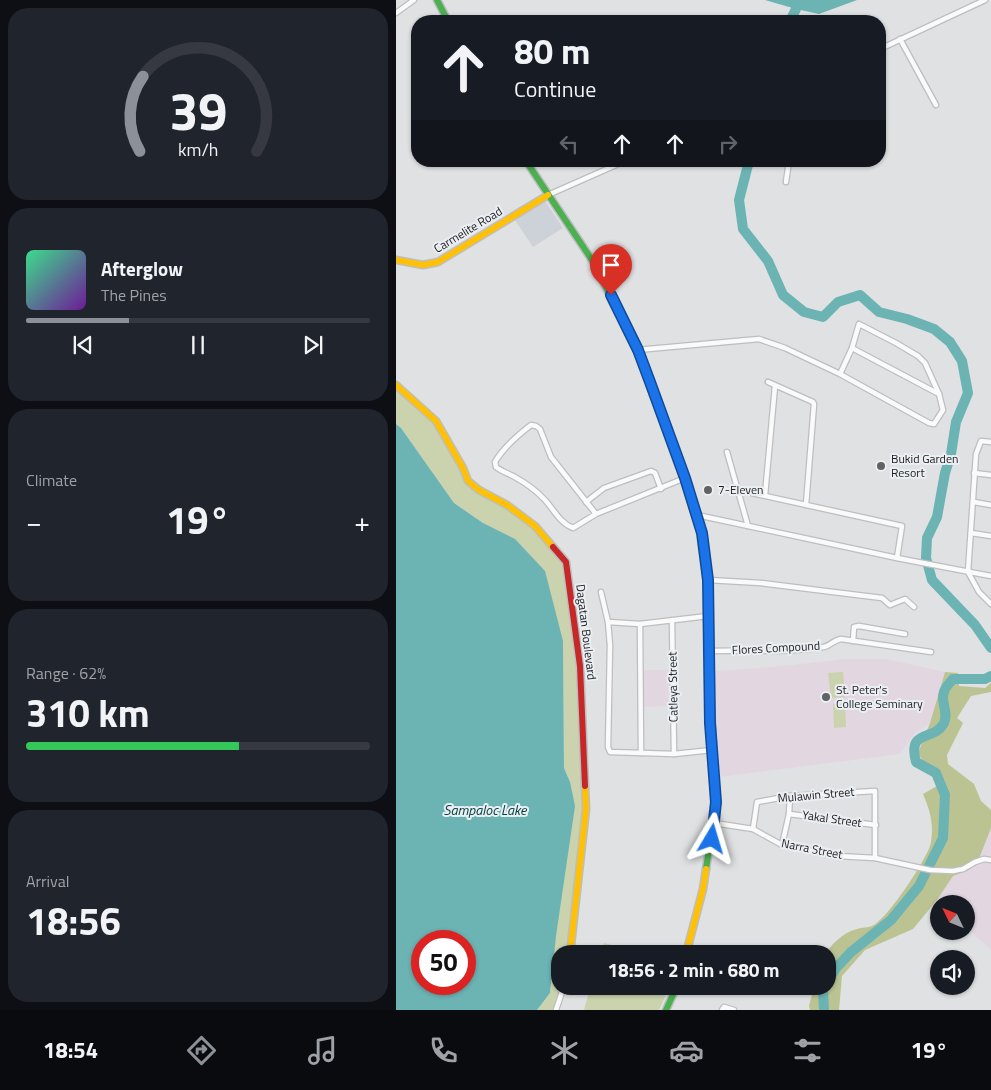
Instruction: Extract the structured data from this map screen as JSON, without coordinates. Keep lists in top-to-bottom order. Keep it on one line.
{"streets":{"main road":["Carmelite Road","Dagatan Boulevard"],"street":["Flores Compound","Catleya Street","Mulawin Street","Yakal Street","Narra Street"]},"crossings":[["Mulawin Street","Yakal Street"],["Mulawin Street","Narra Street"]],"water":["Sampaloc Lake"],"places":["Bukid Garden Resort","7-Eleven","St. Peter's College Seminary"],"north":"top left","page":{"turn":["80 m","Continue"],"song":["Afterglow","The Pines"],"tile":["Climate",["Range · 62%","310 km"],["Arrival","18:56"]],"heat":["−","19°","+"],"limit":"50","trip":"18:56 · 2 min · 680 m","tabs":["18:54","19°"],"gauge":["39","km/h"]}}
